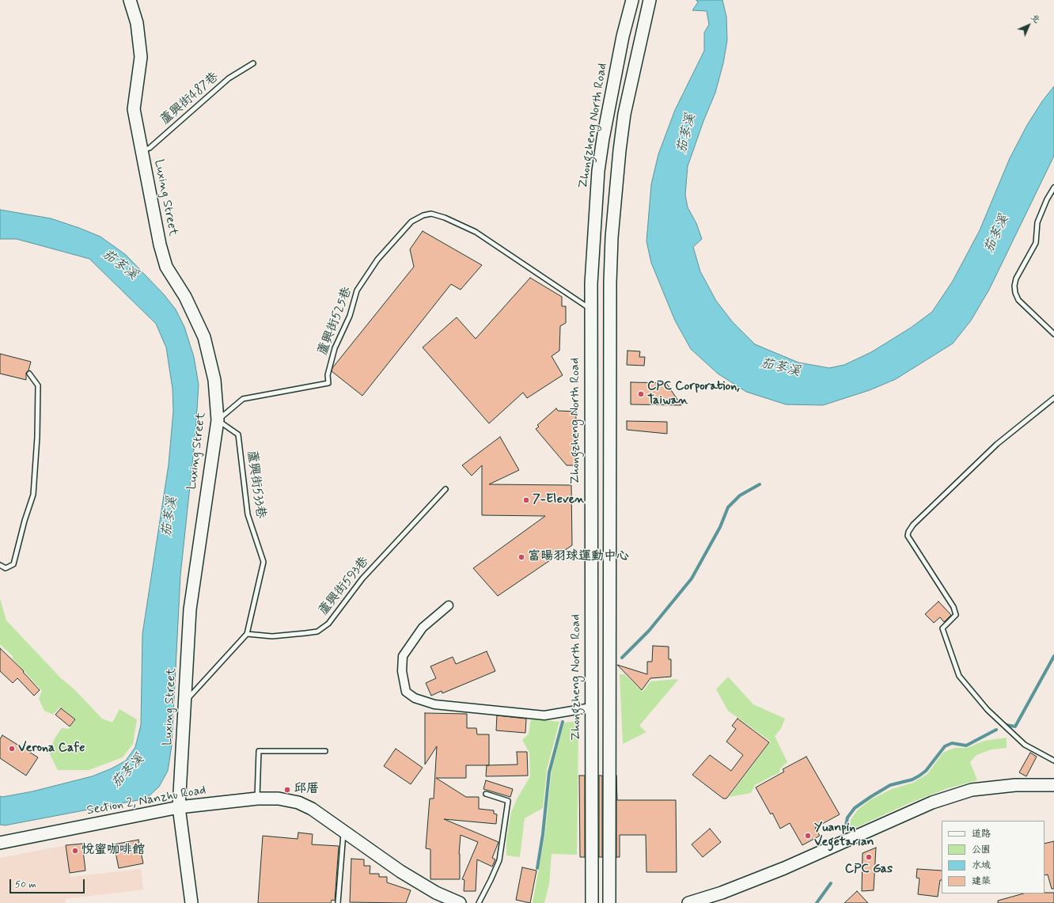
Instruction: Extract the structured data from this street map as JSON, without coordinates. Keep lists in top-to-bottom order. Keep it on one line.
{"streets":{"street":["Zhongzheng North Road","Luxing Street","Section 2, Nanzhu Road"],"lane":["蘆興街487巷","蘆興街525巷","蘆興街533巷","蘆興街593巷"]},"crossings":[["蘆興街487巷","Luxing Street"],["Zhongzheng North Road","蘆興街525巷"],["Luxing Street","蘆興街525巷"],["Luxing Street","蘆興街533巷"],["Luxing Street","Section 2, Nanzhu Road"],["蘆興街525巷","蘆興街533巷"],["蘆興街533巷","蘆興街593巷"]],"water":["茄苳溪"],"places":["CPC Corporation, Taiwan","7-Eleven","富暘羽球運動中心","Verona Cafe","邱厝","Yuanpin Vegetarian","悅蜜咖啡館","CPC Gas"],"legend":["道路","公園","水域","建築"],"scale_bar":"50 m","north":"top right"}
